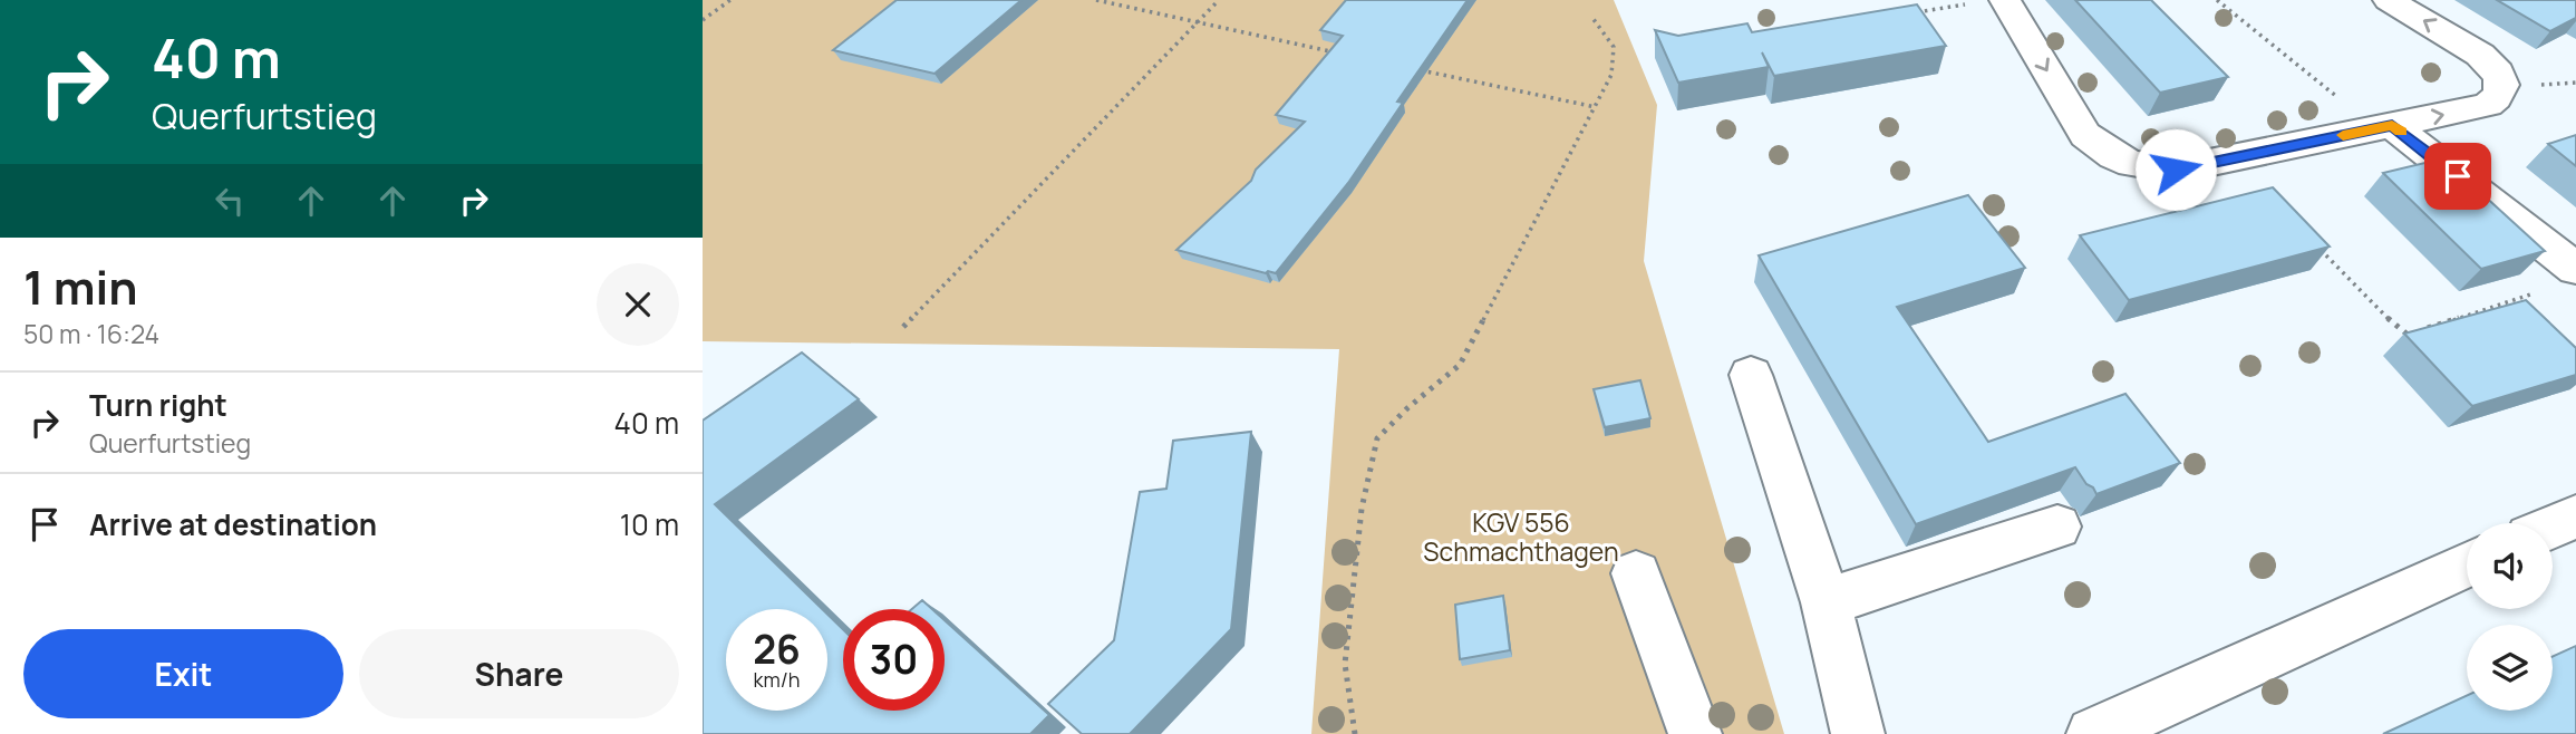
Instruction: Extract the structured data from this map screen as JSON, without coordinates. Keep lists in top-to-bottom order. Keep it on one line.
{"parks":["KGV 556 Schmachthagen"],"page":{"turn":["40 m","Querfurtstieg"],"heading":["1 min","50 m · 16:24"],"list":[{"name":"Turn right","note":"Querfurtstieg","value":"40 m"},{"name":"Arrive at destination","value":"10 m"}],"speed":"26 km/h","limit":"30","buttons":["Exit","Share"]}}
